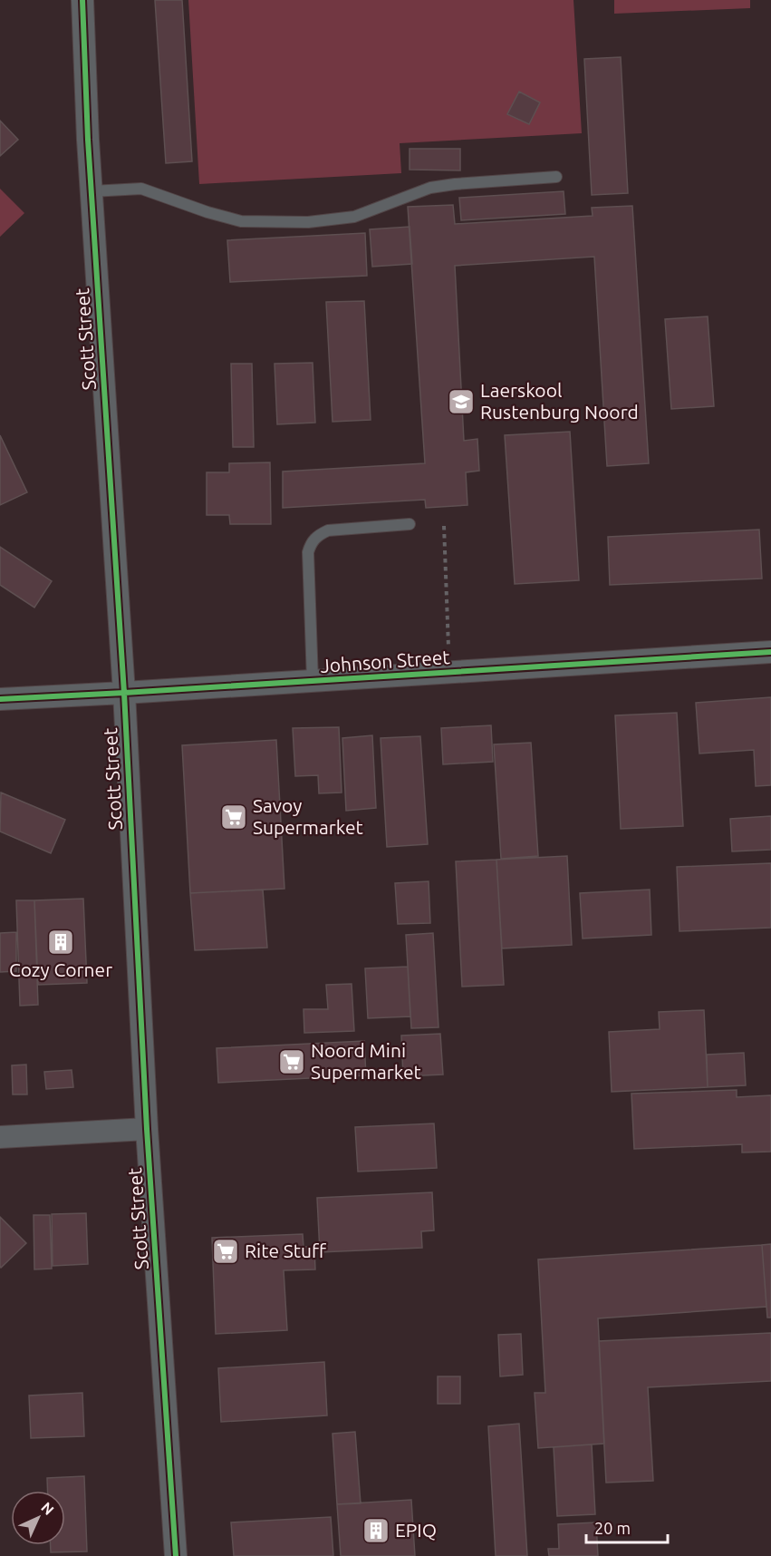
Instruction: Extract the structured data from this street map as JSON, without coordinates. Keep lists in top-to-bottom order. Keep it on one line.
{"streets":{"street":["Scott Street","Johnson Street"]},"crossings":[["Scott Street","Johnson Street"]],"places":{"school or university":["Laerskool Rustenburg Noord"],"supermarket":["Savoy Supermarket","Noord Mini Supermarket","Rite Stuff"],"building":["Cozy Corner","EPIQ"]},"scale_bar":"20 m","north":"top right"}
